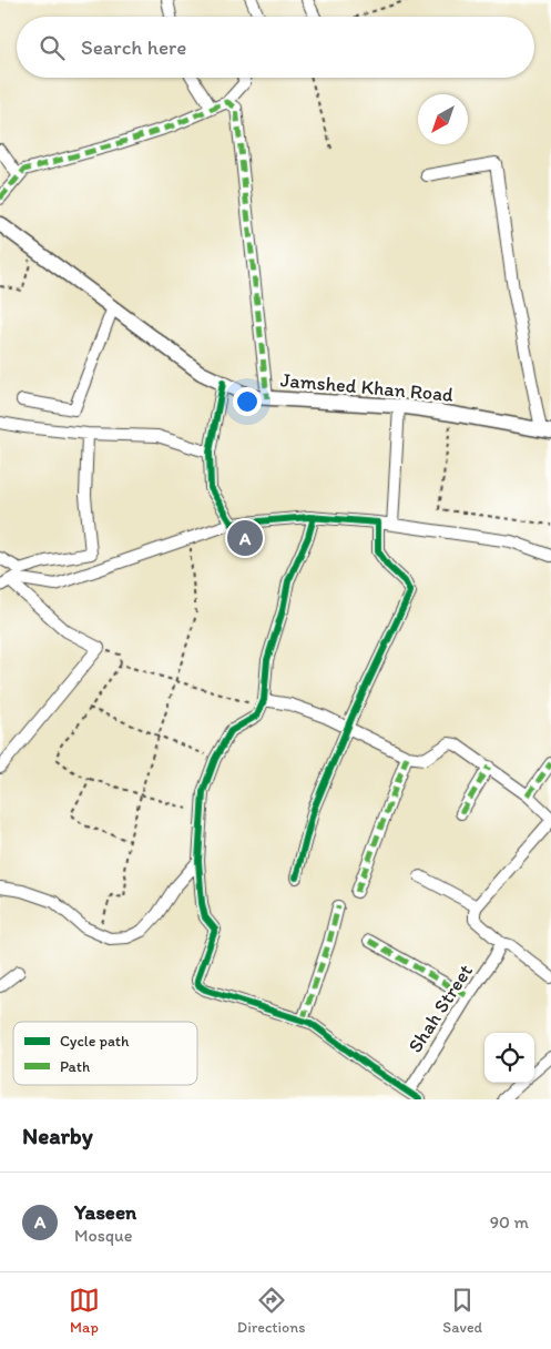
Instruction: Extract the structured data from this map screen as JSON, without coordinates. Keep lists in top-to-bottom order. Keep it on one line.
{"streets":{"street":["Jamshed Khan Road","Shah Street"]},"legend":["Cycle path","Path"],"north":"bottom left","page":{"search":"Search here","pins":"A","heading":"Nearby","list":[{"mark":"A","name":"Yaseen","note":"Mosque","value":"90 m"}],"nav":["Map","Directions","Saved"]}}
